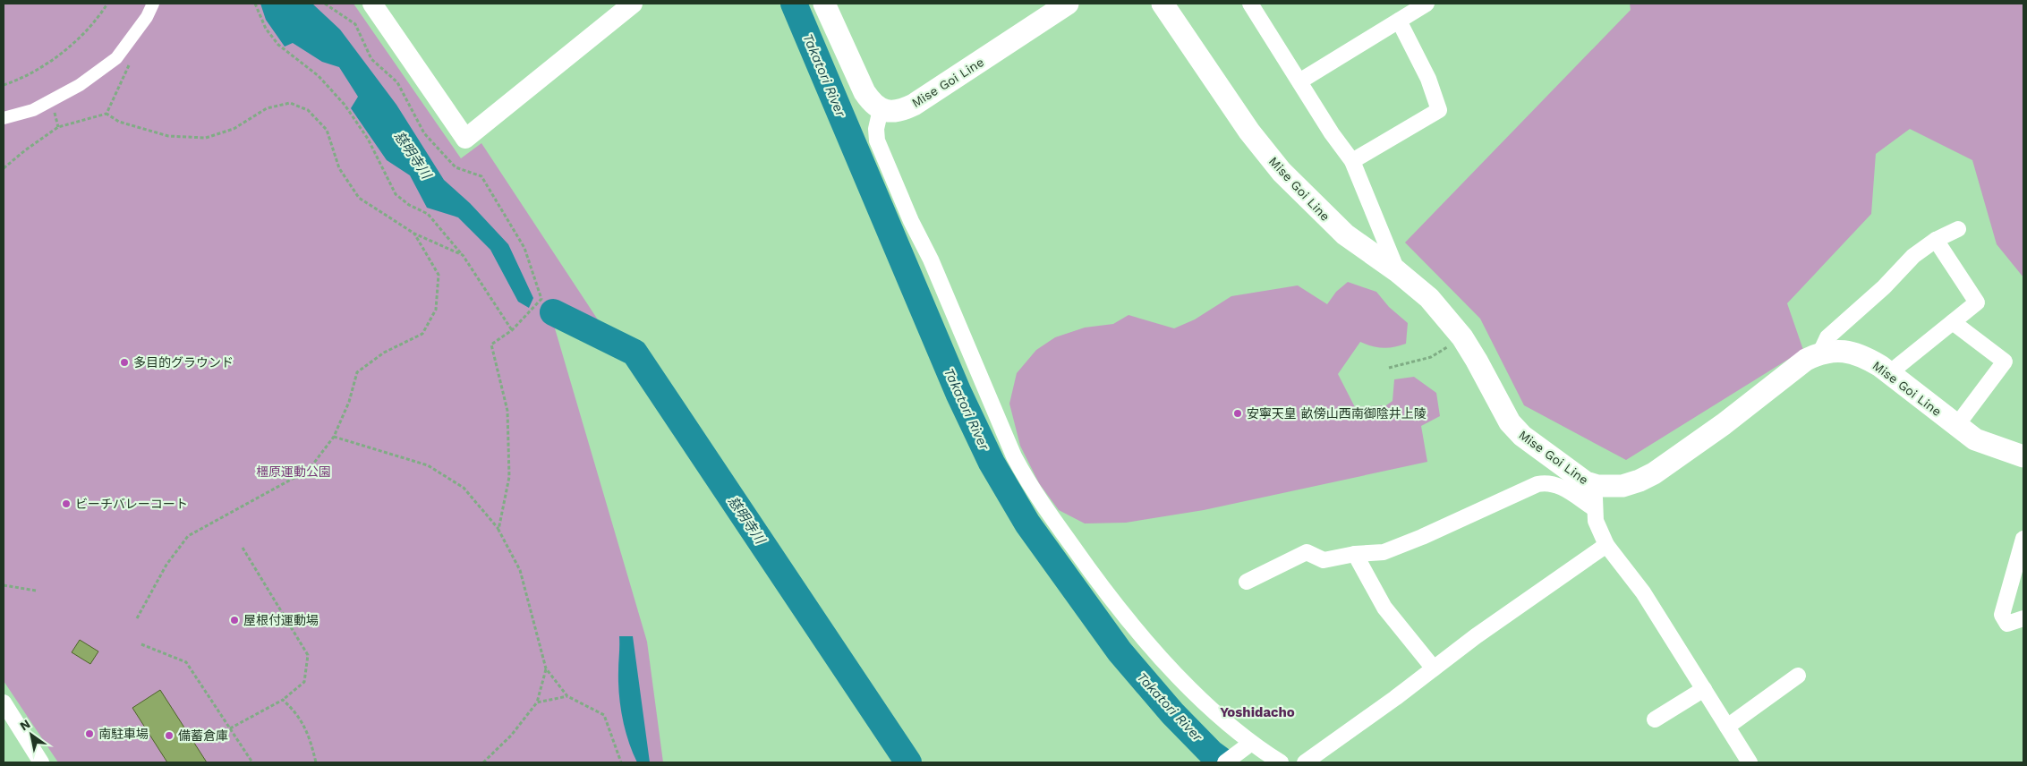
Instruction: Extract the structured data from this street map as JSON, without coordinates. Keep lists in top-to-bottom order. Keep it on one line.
{"streets":{"main road":["Mise Goi Line"]},"districts":["Yoshidacho"],"water":["Takatori River","慈明寺川"],"parks":["橿原運動公園"],"places":["多目的グラウンド","安寧天皇 畝傍山西南御陰井上陵","ビーチバレーコート","屋根付運動場","南駐車場","備蓄倉庫"],"north":"top left"}
